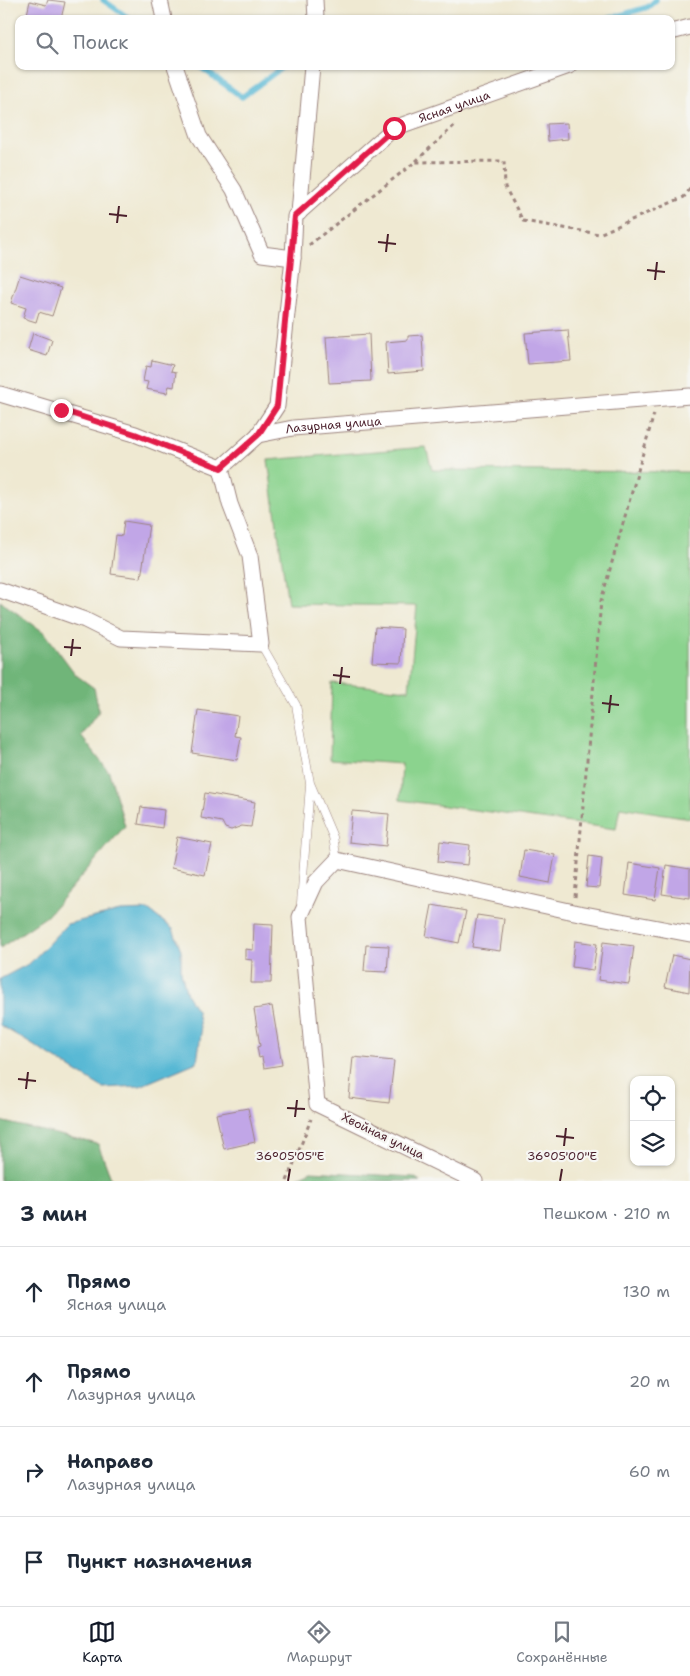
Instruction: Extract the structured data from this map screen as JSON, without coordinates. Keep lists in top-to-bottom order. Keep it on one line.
{"streets":{"street":["Ясная улица","Лазурная улица","Хвойная улица"]},"page":{"search":"Поиск","heading":["3 мин","Пешком · 210 m"],"list":[["Прямо","Ясная улица","130 m"],["Прямо","Лазурная улица","20 m"],["Направо","Лазурная улица","60 m"],"Пункт назначения"],"nav":["Карта","Маршрут","Сохранённые"]},"coordinates":["36°05'05\"E","36°05'00\"E"]}
